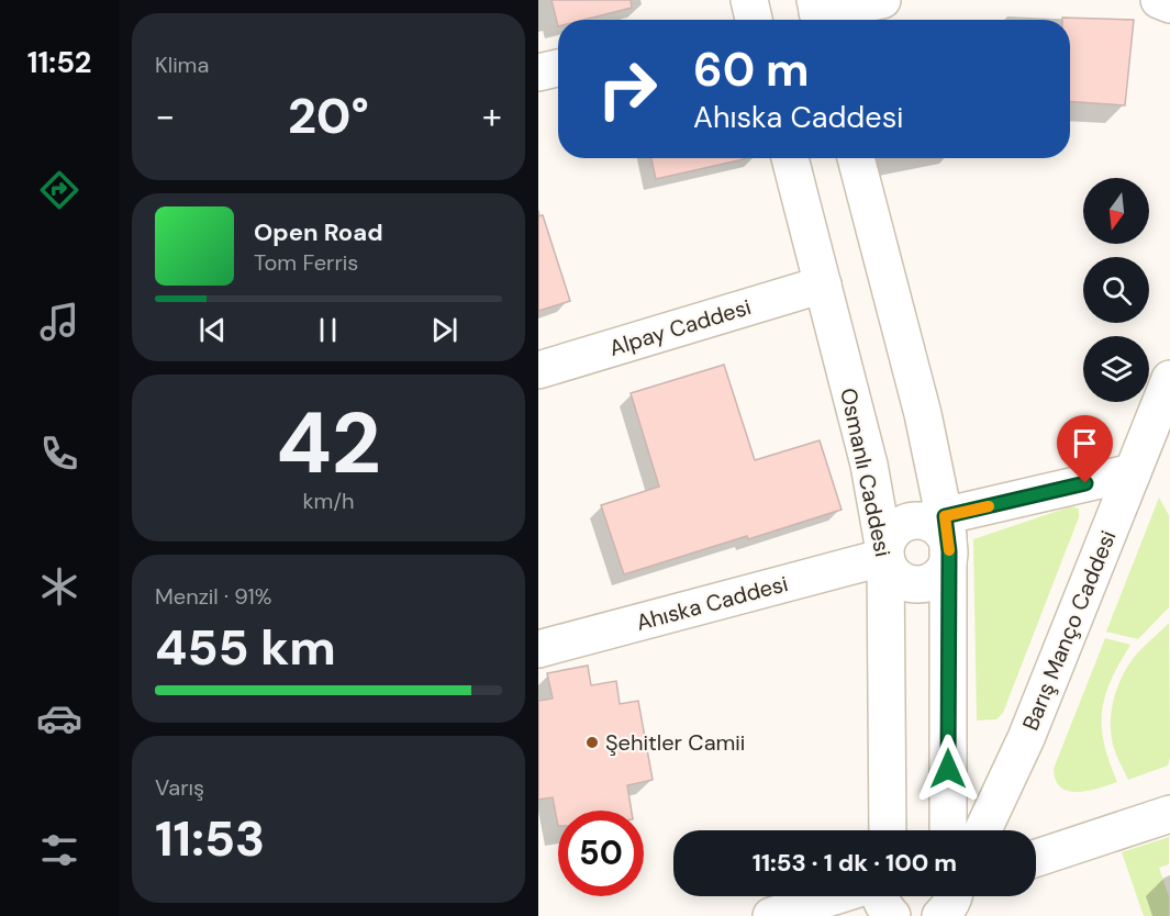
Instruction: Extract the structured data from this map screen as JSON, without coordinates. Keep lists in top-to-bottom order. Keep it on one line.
{"streets":{"main road":["Alpay Caddesi","Osmanlı Caddesi","Ahıska Caddesi","Barış Manço Caddesi"]},"crossings":[["Alpay Caddesi","Osmanlı Caddesi"],["Osmanlı Caddesi","Ahıska Caddesi"]],"places":["Şehitler Camii"],"north":"bottom","page":{"tabs":"11:52","tile":["Klima",["42","km/h"],["Menzil · 91%","455 km"],["Varış","11:53"]],"turn":["60 m","Ahıska Caddesi"],"heat":["−","20°","+"],"song":["Open Road","Tom Ferris"],"limit":"50","trip":"11:53 · 1 dk · 100 m"}}
